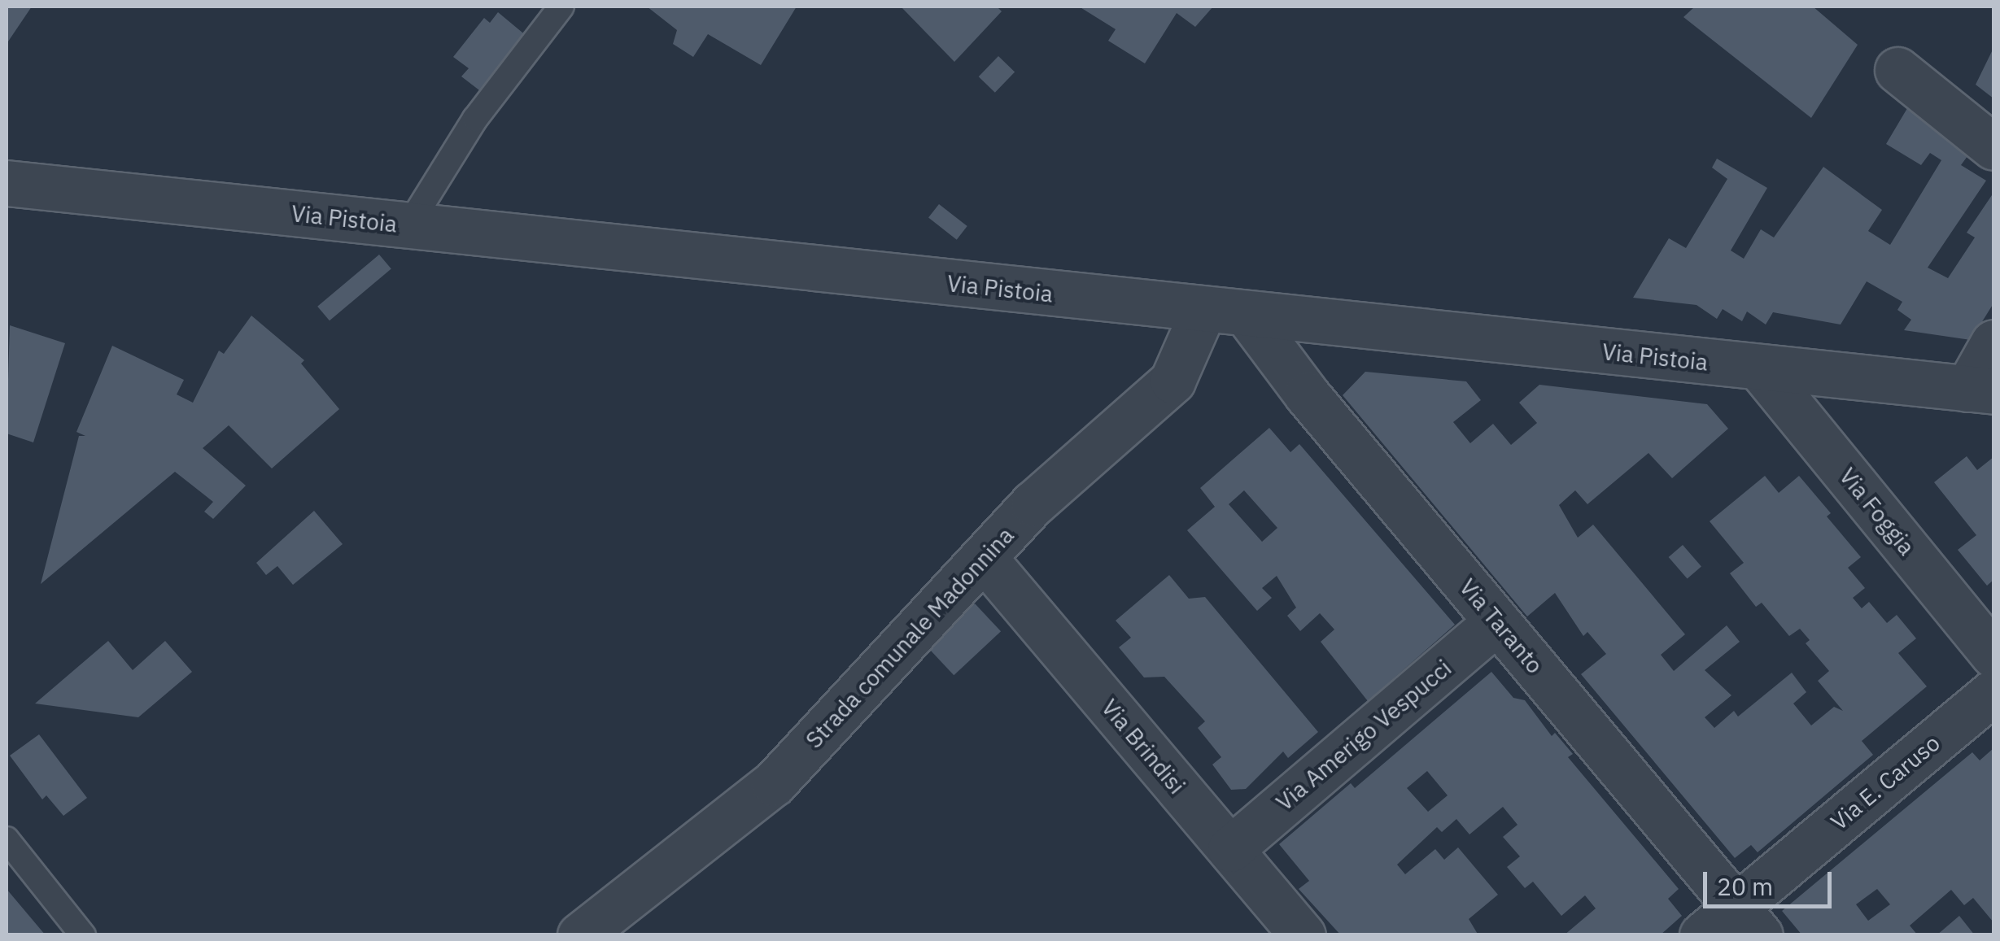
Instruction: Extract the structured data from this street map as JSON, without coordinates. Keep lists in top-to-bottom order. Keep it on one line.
{"streets":{"street":["Via Pistoia","Via Foggia","Via Taranto","Strada comunale Madonnina","Via Amerigo Vespucci","Via Brindisi","Via E. Caruso"]},"crossings":[["Via Pistoia","Via Foggia"],["Via Pistoia","Via Taranto"],["Via Pistoia","Strada comunale Madonnina"],["Via Taranto","Strada comunale Madonnina"],["Via Taranto","Via Amerigo Vespucci"],["Via Taranto","Via E. Caruso"],["Strada comunale Madonnina","Via Brindisi"],["Via Amerigo Vespucci","Via Brindisi"]],"scale_bar":"20 m"}
